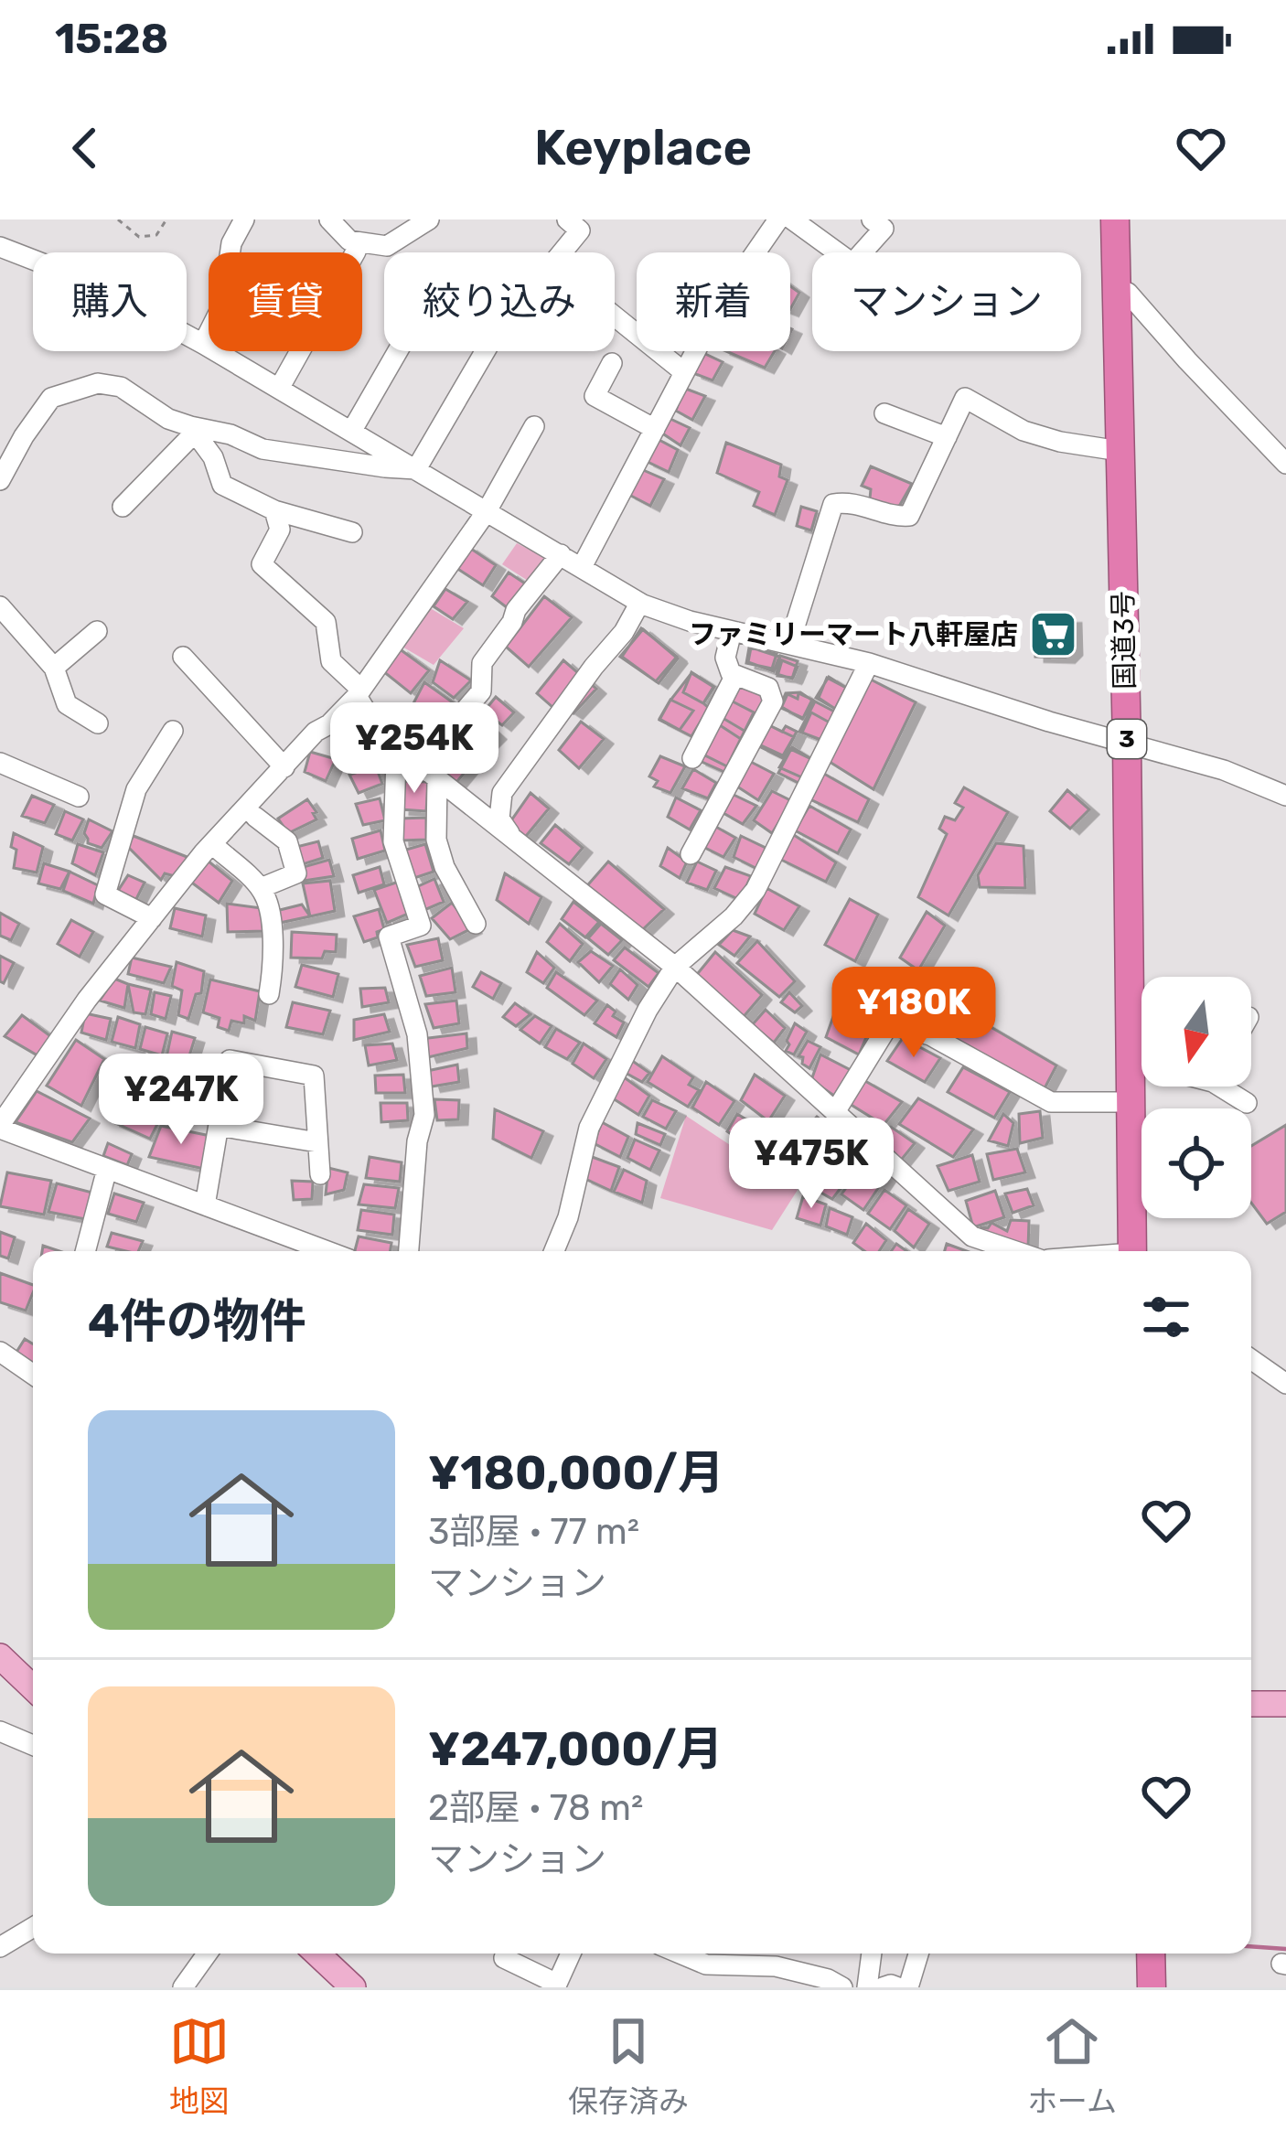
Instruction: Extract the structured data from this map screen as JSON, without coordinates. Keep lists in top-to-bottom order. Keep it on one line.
{"streets":{"highway":["国道3号","3"]},"places":{"supermarket":["ファミリーマート八軒屋店"]},"north":"bottom","page":{"status":"15:28","header":"Keyplace","chip":["購入","賃貸","絞り込み","新着","マンション"],"price":["¥254K","¥180K","¥247K","¥475K"],"heading":"4件の物件","list":[{"name":"¥180,000/月","note":"3部屋 · 77 m² · マンション"},{"name":"¥247,000/月","note":"2部屋 · 78 m² · マンション"}],"tabs":["地図","保存済み","ホーム"]}}
